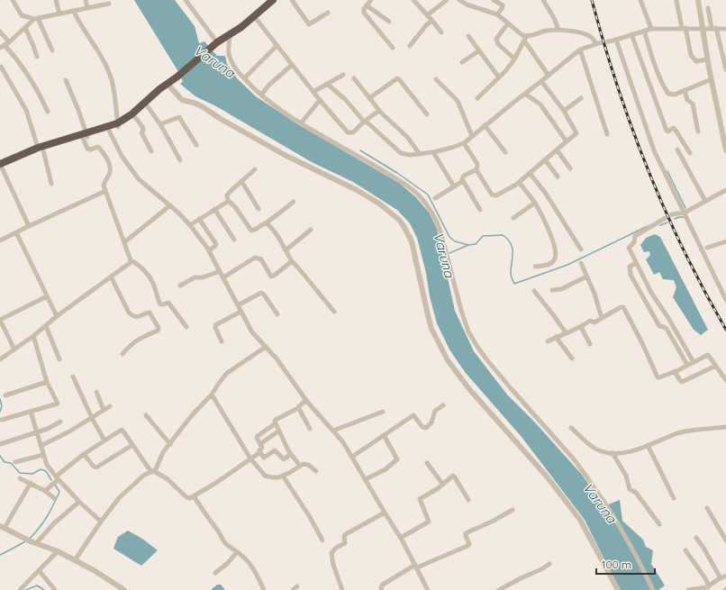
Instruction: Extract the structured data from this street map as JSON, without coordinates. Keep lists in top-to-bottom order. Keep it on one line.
{"water":["Varuna"],"scale_bar":"100 m"}
